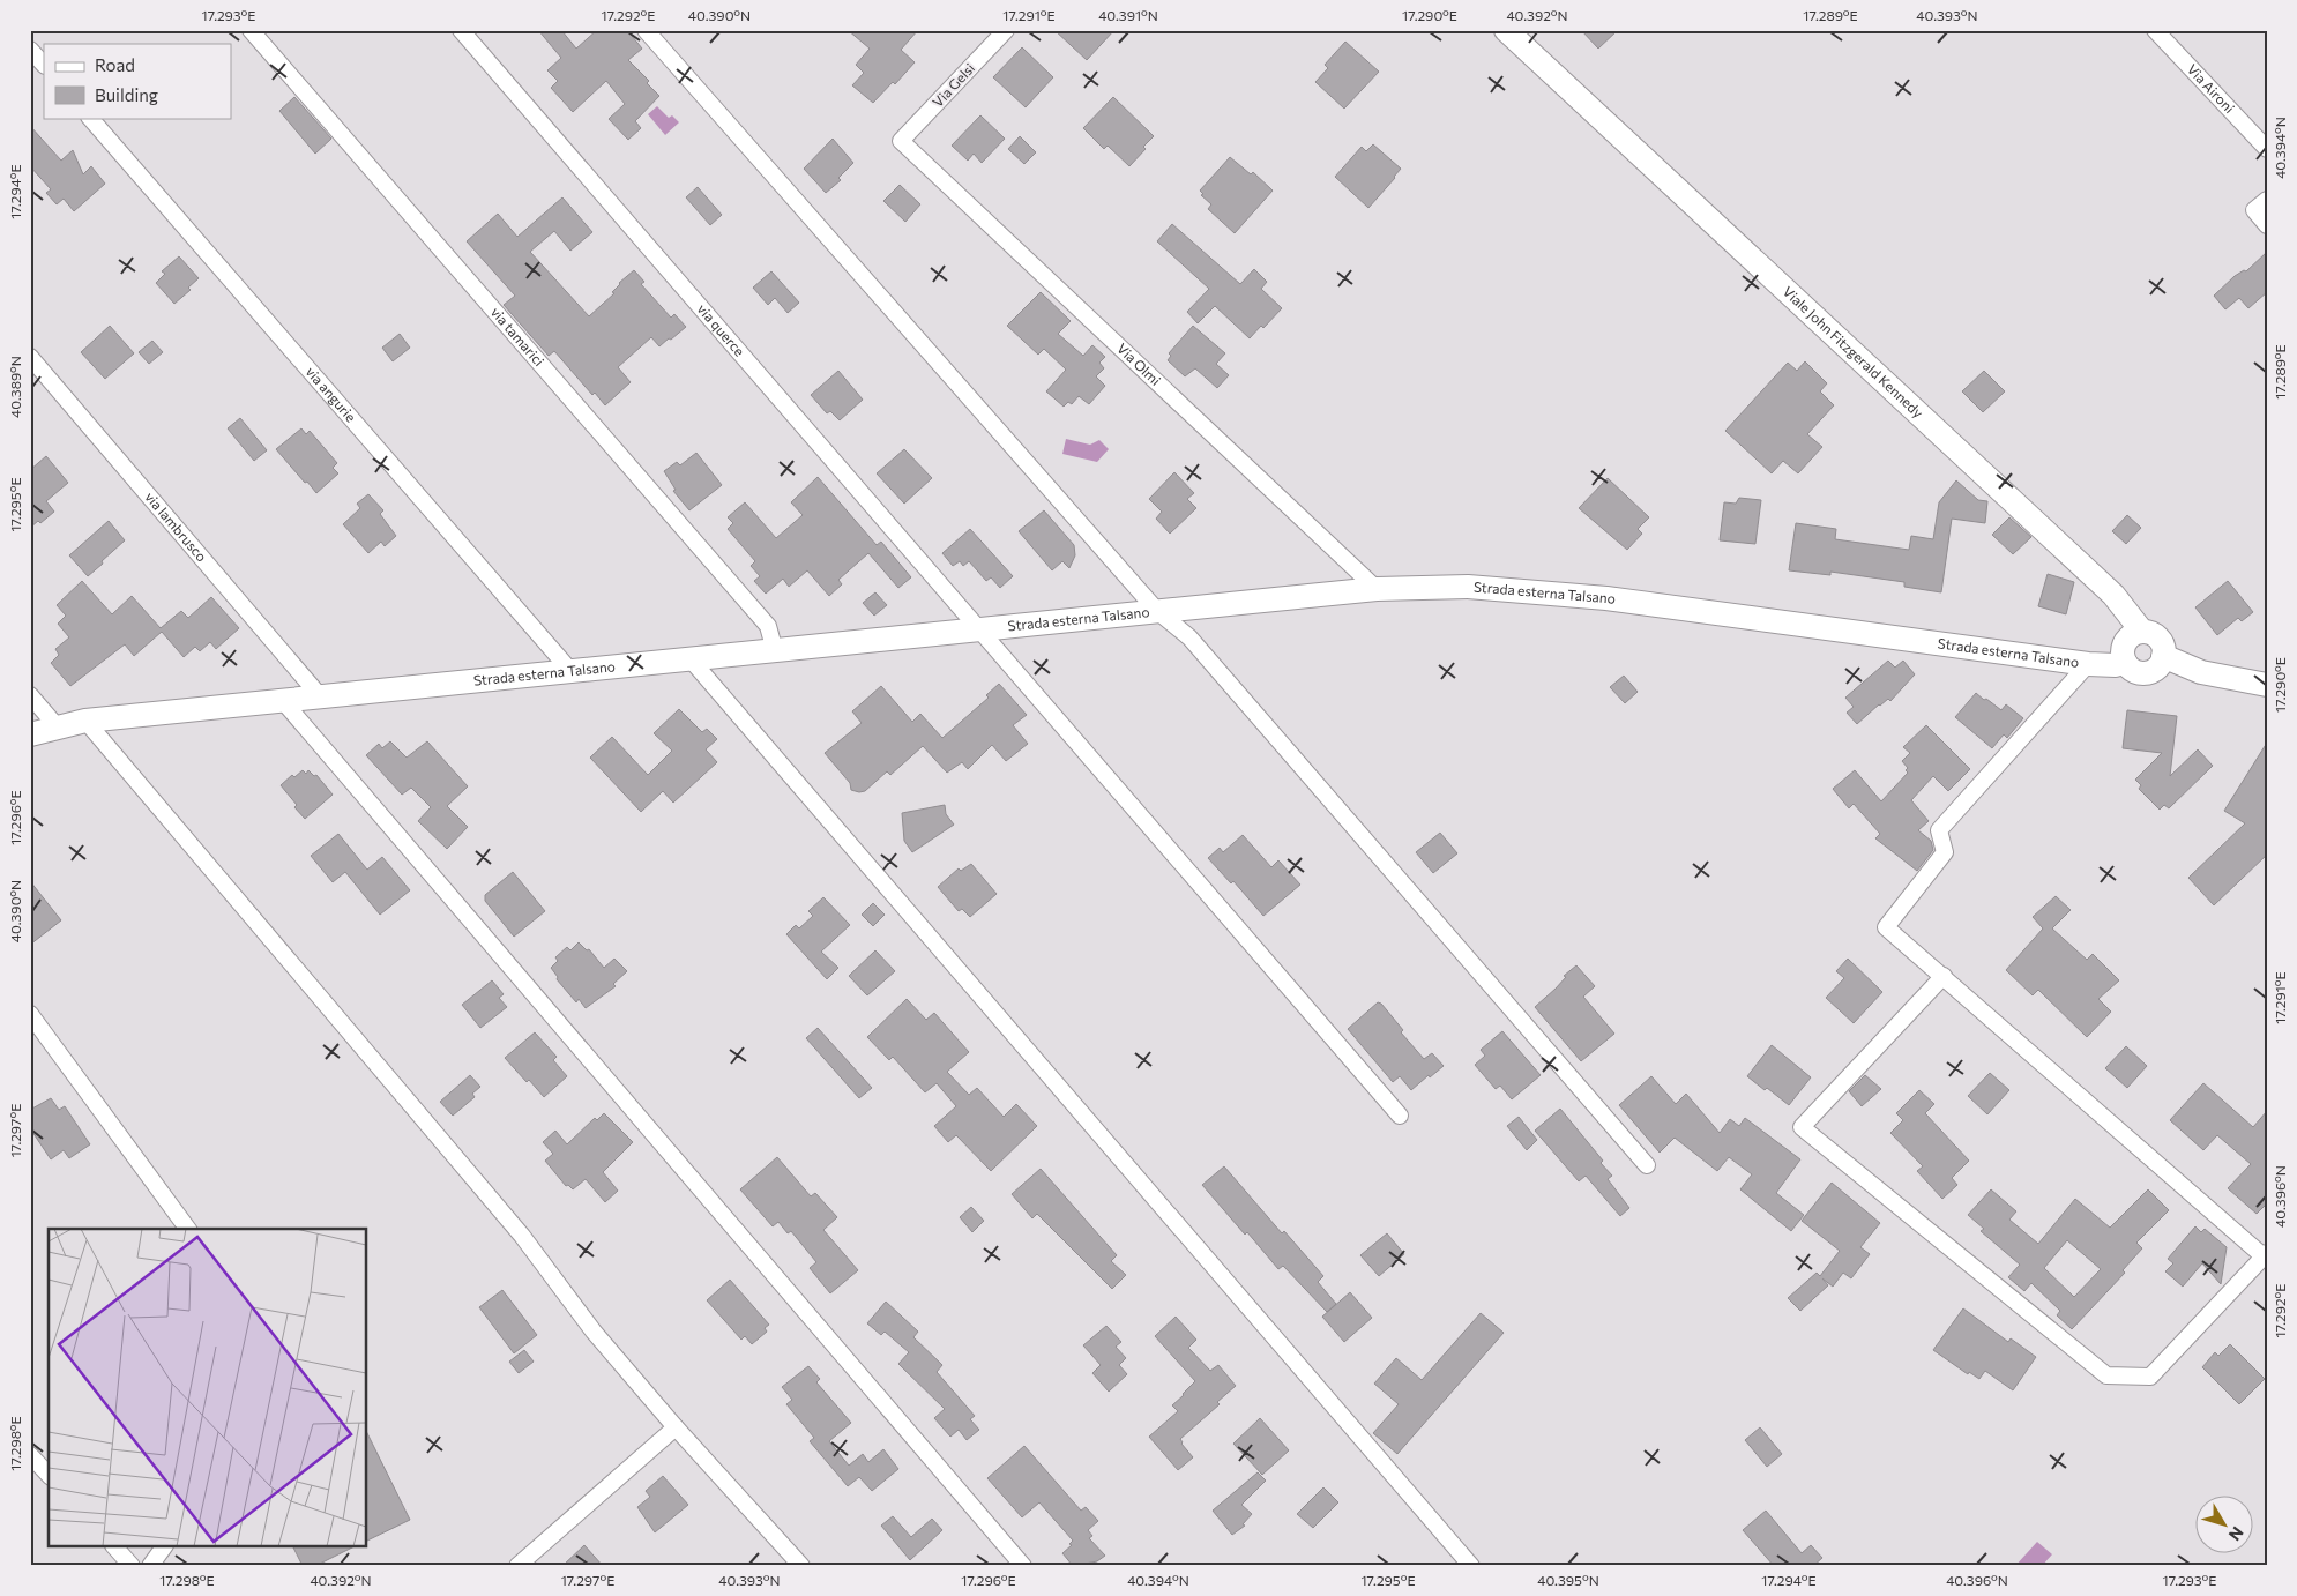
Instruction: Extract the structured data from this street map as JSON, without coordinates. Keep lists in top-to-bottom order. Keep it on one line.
{"streets":{"street":["Via Gelsi","Via Aironi","via querce","via tamarici","Viale John Fitzgerald Kennedy","Via Olmi","via angurie","via lambrusco","Strada esterna Talsano"]},"crossings":[["Via Gelsi","Via Olmi"],["via querce","Strada esterna Talsano"],["via tamarici","Strada esterna Talsano"],["Viale John Fitzgerald Kennedy","Strada esterna Talsano"],["Via Olmi","Strada esterna Talsano"],["via angurie","Strada esterna Talsano"],["via lambrusco","Strada esterna Talsano"]],"legend":["Road","Building"],"north":"bottom right","coordinates":["17.293°E","17.292°E","40.390°N","17.291°E","40.391°N","17.290°E","40.392°N","17.289°E","40.393°N","40.394°N","17.294°E","40.389°N","17.295°E","17.296°E","17.297°E","40.396°N","17.298°E","40.395°N"]}
